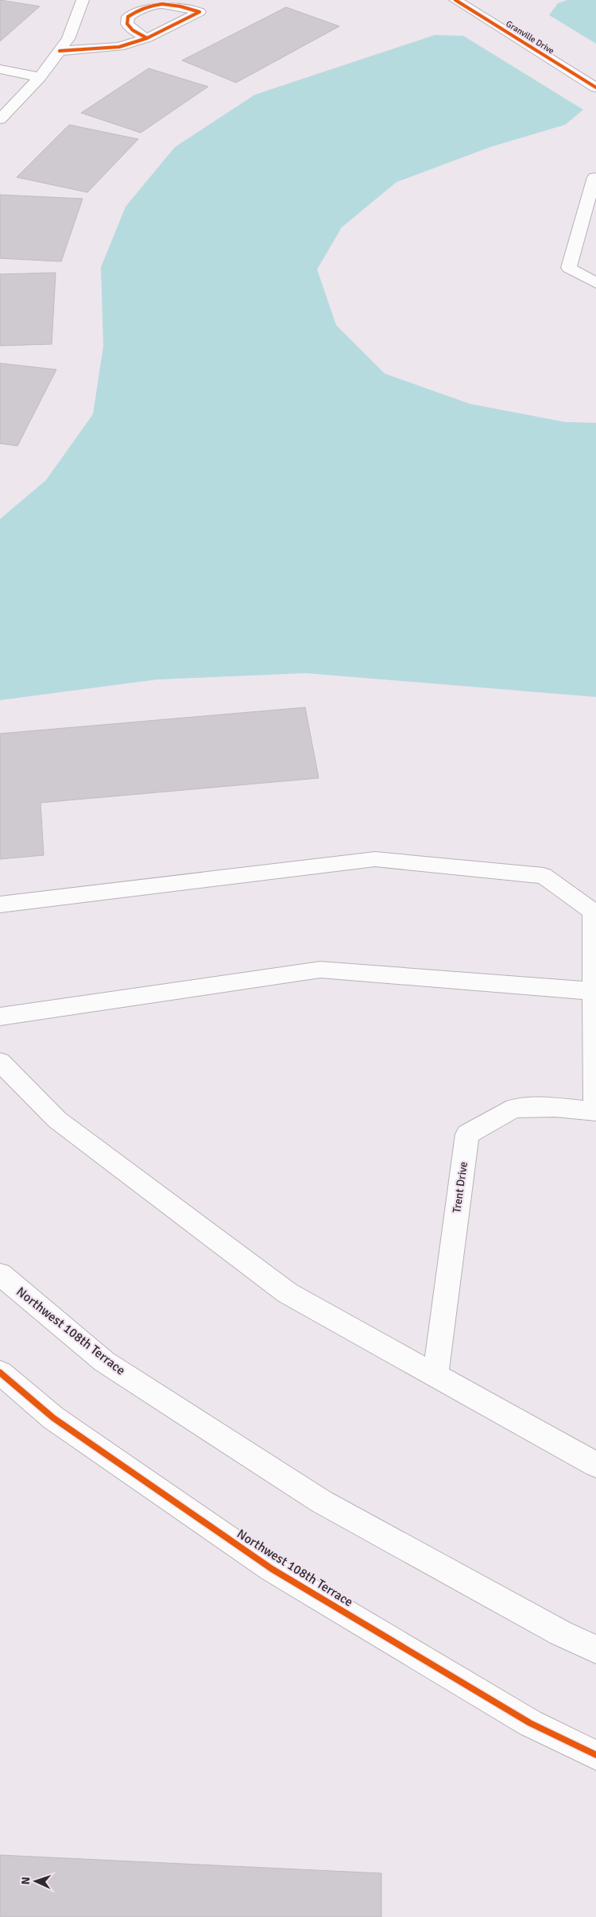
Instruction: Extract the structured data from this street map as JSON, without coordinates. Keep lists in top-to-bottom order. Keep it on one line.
{"streets":{"street":["Granville Drive","Trent Drive","Northwest 108th Terrace"]},"north":"left"}
